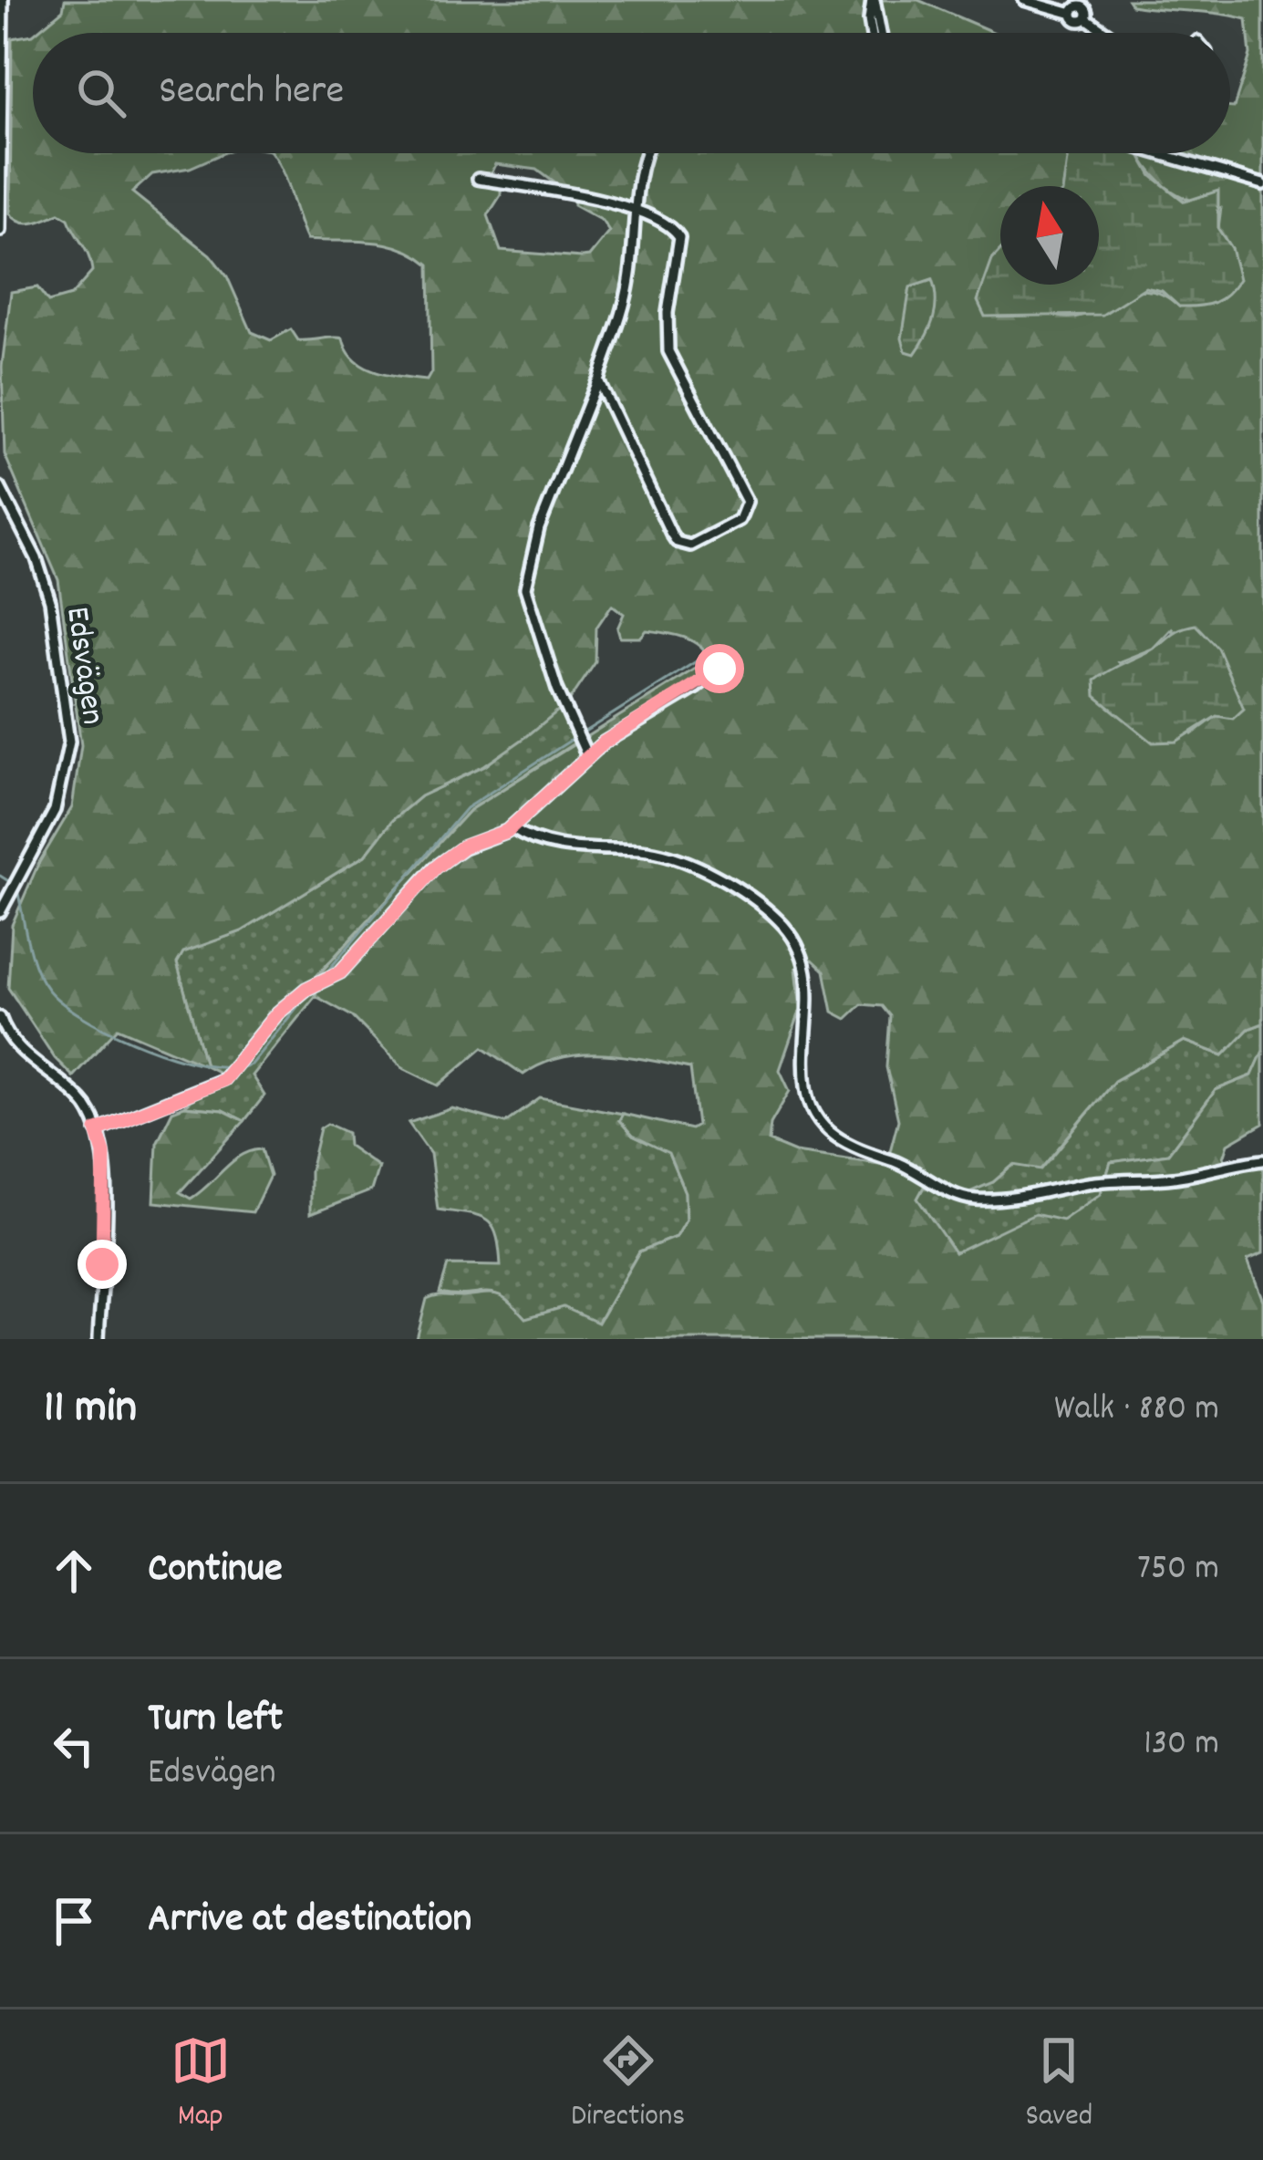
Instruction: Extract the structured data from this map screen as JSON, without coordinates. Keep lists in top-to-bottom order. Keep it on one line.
{"streets":{"street":["Edsvägen"]},"north":"top","page":{"search":"Search here","heading":["11 min","Walk · 880 m"],"list":[["Continue","750 m"],["Turn left","Edsvägen","130 m"],"Arrive at destination"],"nav":["Map","Directions","Saved"]}}
